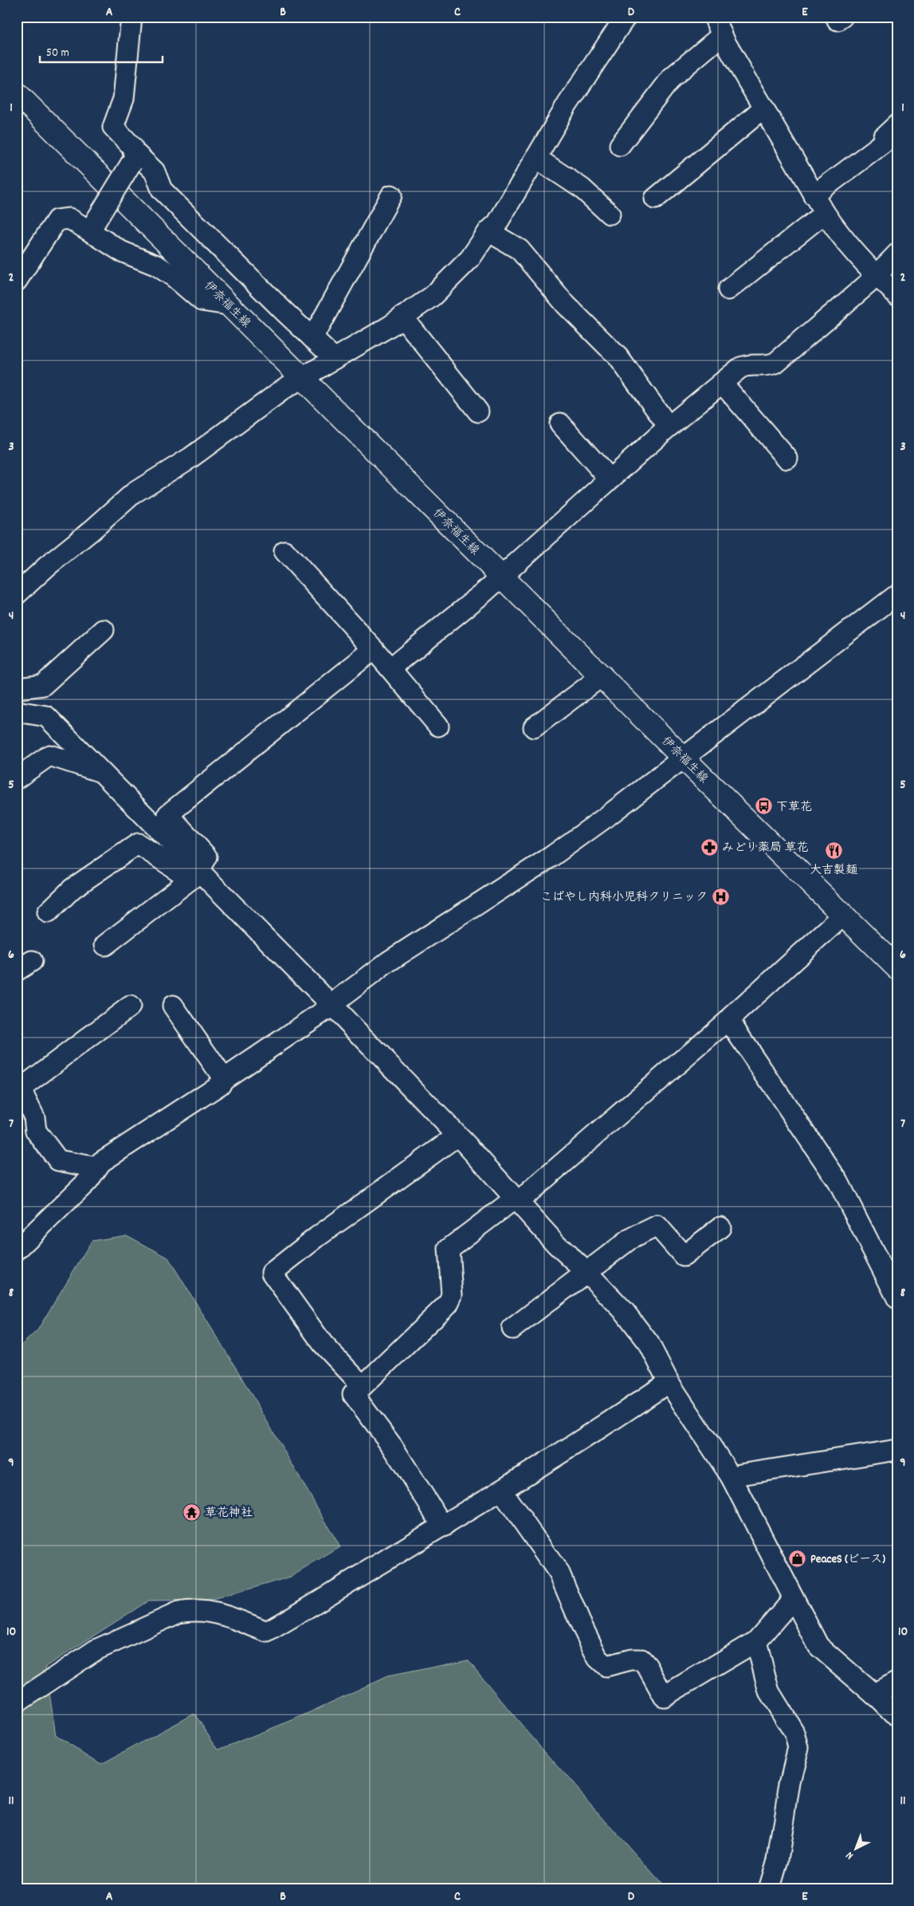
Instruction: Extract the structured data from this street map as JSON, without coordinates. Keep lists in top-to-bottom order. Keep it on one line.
{"streets":{"main road":["伊奈福生線"]},"places":{"bus stop":["下草花"],"pharmacy":["みどり薬局 草花"],"restaurant":["大吉製麺"],"hospital":["こばやし内科小児科クリニック"],"temple":["草花神社"],"shop":["PeaceS (ピース)"]},"scale_bar":"50 m","north":"bottom left","grid":{"columns":["A","B","C","D","E"],"rows":["1","2","3","4","5","6","7","8","9","10","11"]}}
